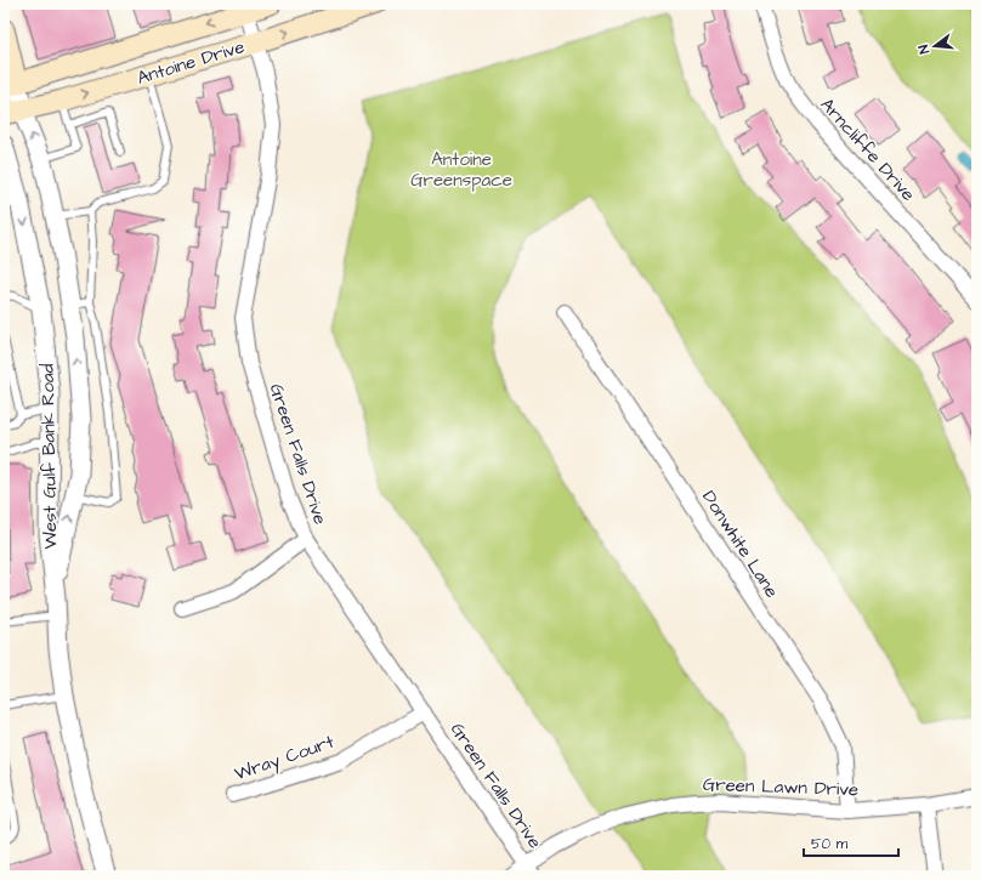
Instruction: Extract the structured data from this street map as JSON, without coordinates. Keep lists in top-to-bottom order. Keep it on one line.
{"streets":{"main road":["Antoine Drive","West Gulf Bank Road"],"street":["Arncliffe Drive","Green Falls Drive","Donwhite Lane","Wray Court","Green Lawn Drive"]},"crossings":[["Antoine Drive","Green Falls Drive"],["Antoine Drive","West Gulf Bank Road"],["Green Falls Drive","Wray Court"],["Green Falls Drive","Green Lawn Drive"],["Donwhite Lane","Green Lawn Drive"]],"parks":["Antoine Greenspace"],"scale_bar":"50 m","north":"left"}
